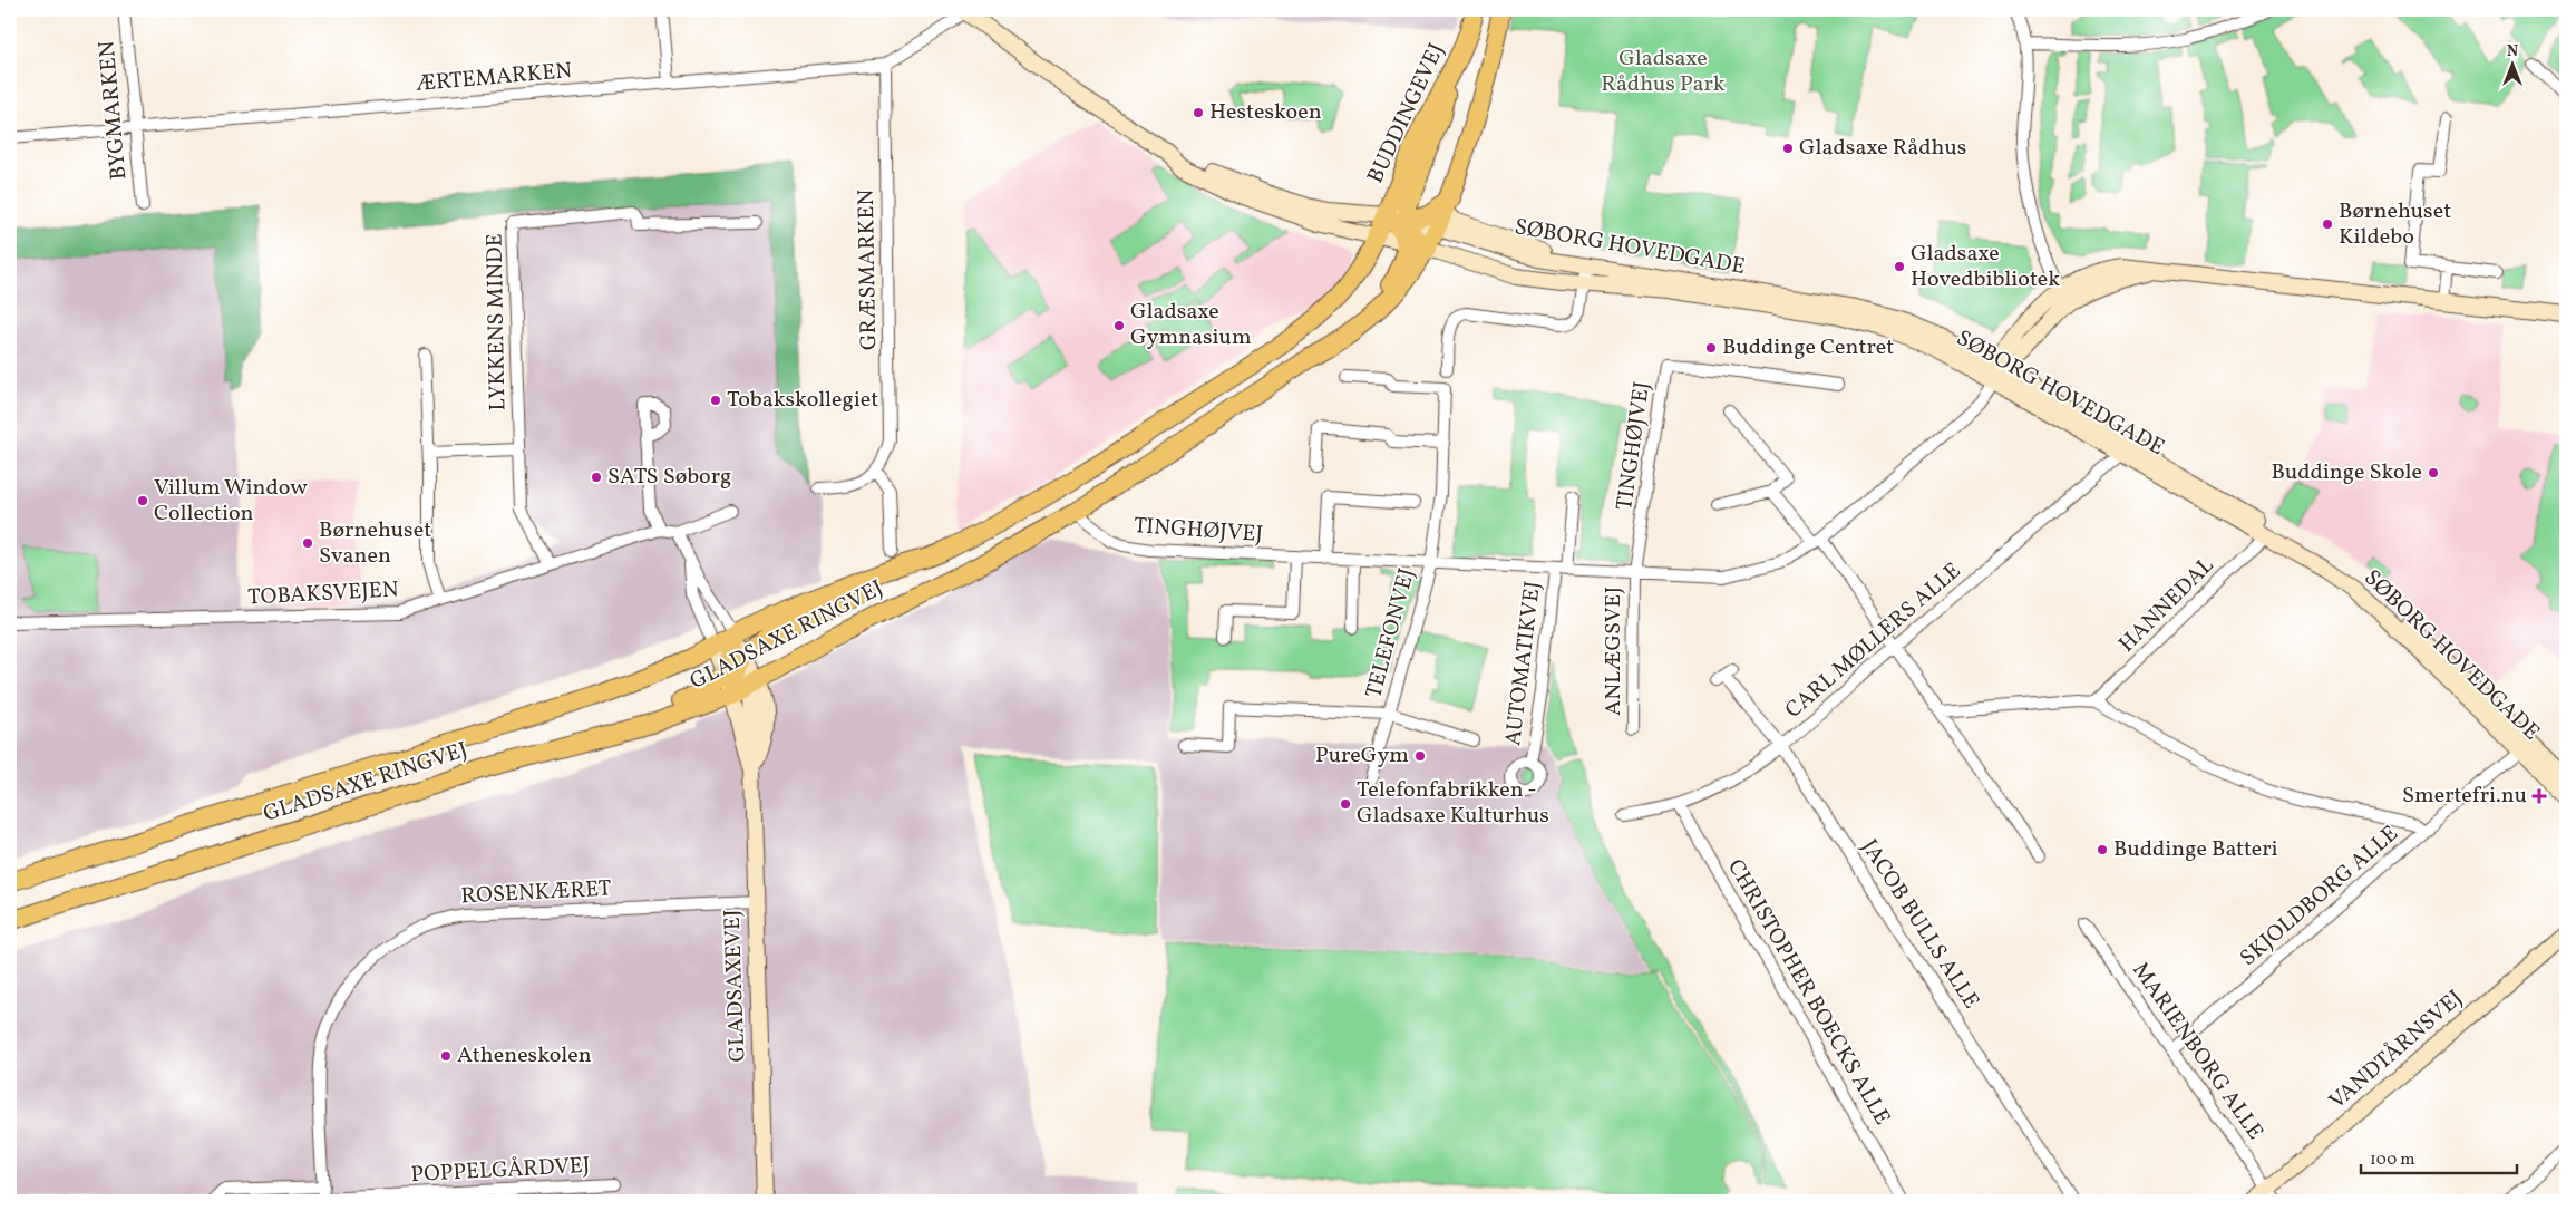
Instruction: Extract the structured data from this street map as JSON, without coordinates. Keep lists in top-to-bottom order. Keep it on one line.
{"streets":{"main road":["BUDDINGEVEJ","GLADSAXE RINGVEJ"],"street":["ÆRTEMARKEN","BYGMARKEN","SØBORG HOVEDGADE","GRÆSMARKEN","LYKKENS MINDE","TINGHØJVEJ","TOBAKSVEJEN","HANNEDAL","TELEFONVEJ","CARL MØLLERS ALLE","ANLÆGSVEJ","AUTOMATIKVEJ","ROSENKÆRET","SKJOLDBORG ALLE","JACOB BULLS ALLE","GLADSAXEVEJ","CHRISTOPHER BOECKS ALLE","VANDTÅRNSVEJ","MARIENBORG ALLE","POPPELGÅRDVEJ"]},"crossings":[["ÆRTEMARKEN","BYGMARKEN"],["ÆRTEMARKEN","GRÆSMARKEN"],["BUDDINGEVEJ","GLADSAXE RINGVEJ"],["SØBORG HOVEDGADE","TINGHØJVEJ"],["SØBORG HOVEDGADE","HANNEDAL"],["SØBORG HOVEDGADE","GLADSAXE RINGVEJ"],["SØBORG HOVEDGADE","CARL MØLLERS ALLE"],["SØBORG HOVEDGADE","SKJOLDBORG ALLE"],["LYKKENS MINDE","TOBAKSVEJEN"],["TINGHØJVEJ","TELEFONVEJ"],["TINGHØJVEJ","GLADSAXE RINGVEJ"],["TINGHØJVEJ","ANLÆGSVEJ"],["TINGHØJVEJ","AUTOMATIKVEJ"],["GLADSAXE RINGVEJ","GLADSAXEVEJ"],["CARL MØLLERS ALLE","JACOB BULLS ALLE"],["CARL MØLLERS ALLE","CHRISTOPHER BOECKS ALLE"],["ROSENKÆRET","GLADSAXEVEJ"],["ROSENKÆRET","POPPELGÅRDVEJ"],["SKJOLDBORG ALLE","MARIENBORG ALLE"],["VANDTÅRNSVEJ","MARIENBORG ALLE"]],"parks":["Gladsaxe Rådhus Park"],"places":{"other":["Hesteskoen","Gladsaxe Rådhus","Børnehuset Kildebo","Gladsaxe Hovedbibliotek","Gladsaxe Gymnasium","Buddinge Centret","Tobakskollegiet","Buddinge Skole","SATS Søborg","Villum Window Collection","Børnehuset Svanen","PureGym","Telefonfabrikken - Gladsaxe Kulturhus","Buddinge Batteri","Atheneskolen"],"health":["Smertefri.nu"]},"scale_bar":"100 m","north":"top"}
